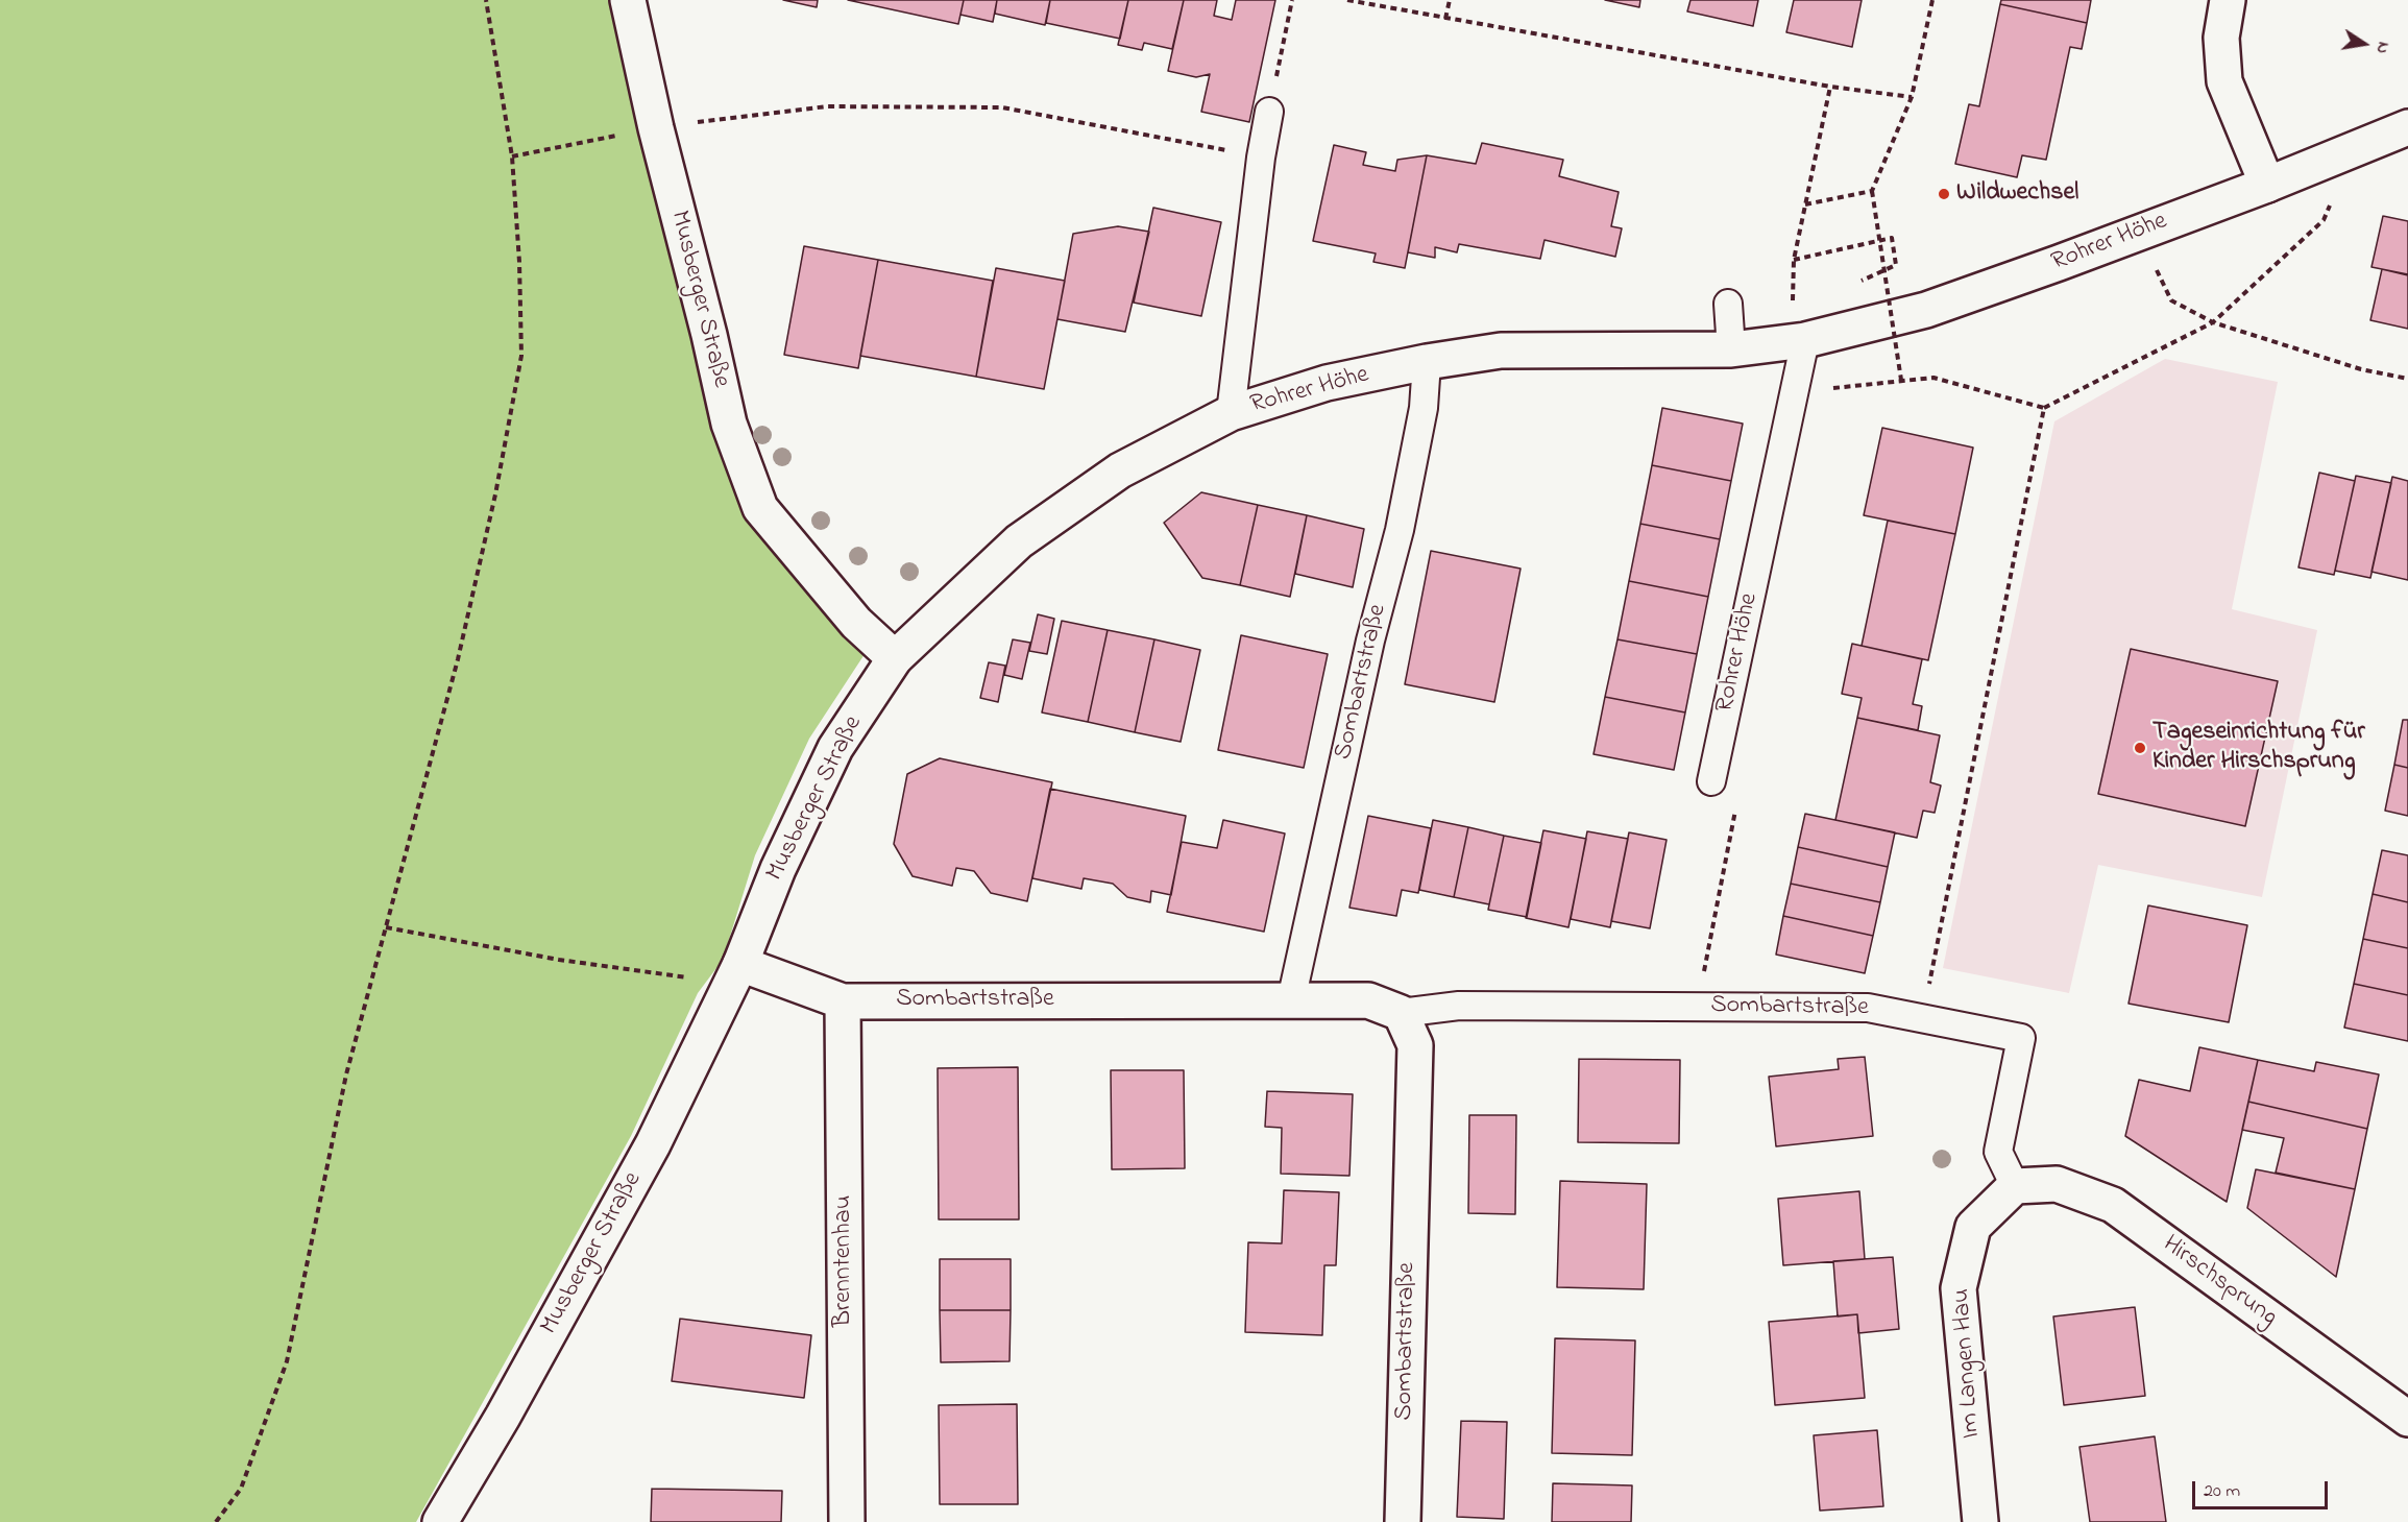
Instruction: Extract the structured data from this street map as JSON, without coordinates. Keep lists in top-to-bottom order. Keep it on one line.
{"streets":{"street":["Rohrer Höhe","Musberger Straße","Sombartstraße","Brenntenhau","Hirschsprung","Im Langen Hau"]},"crossings":[["Rohrer Höhe","Musberger Straße"],["Rohrer Höhe","Sombartstraße"],["Musberger Straße","Sombartstraße"],["Sombartstraße","Brenntenhau"],["Sombartstraße","Hirschsprung"],["Sombartstraße","Im Langen Hau"],["Hirschsprung","Im Langen Hau"]],"places":["Wildwechsel","Tageseinrichtung für Kinder Hirschsprung"],"scale_bar":"20 m","north":"right"}
